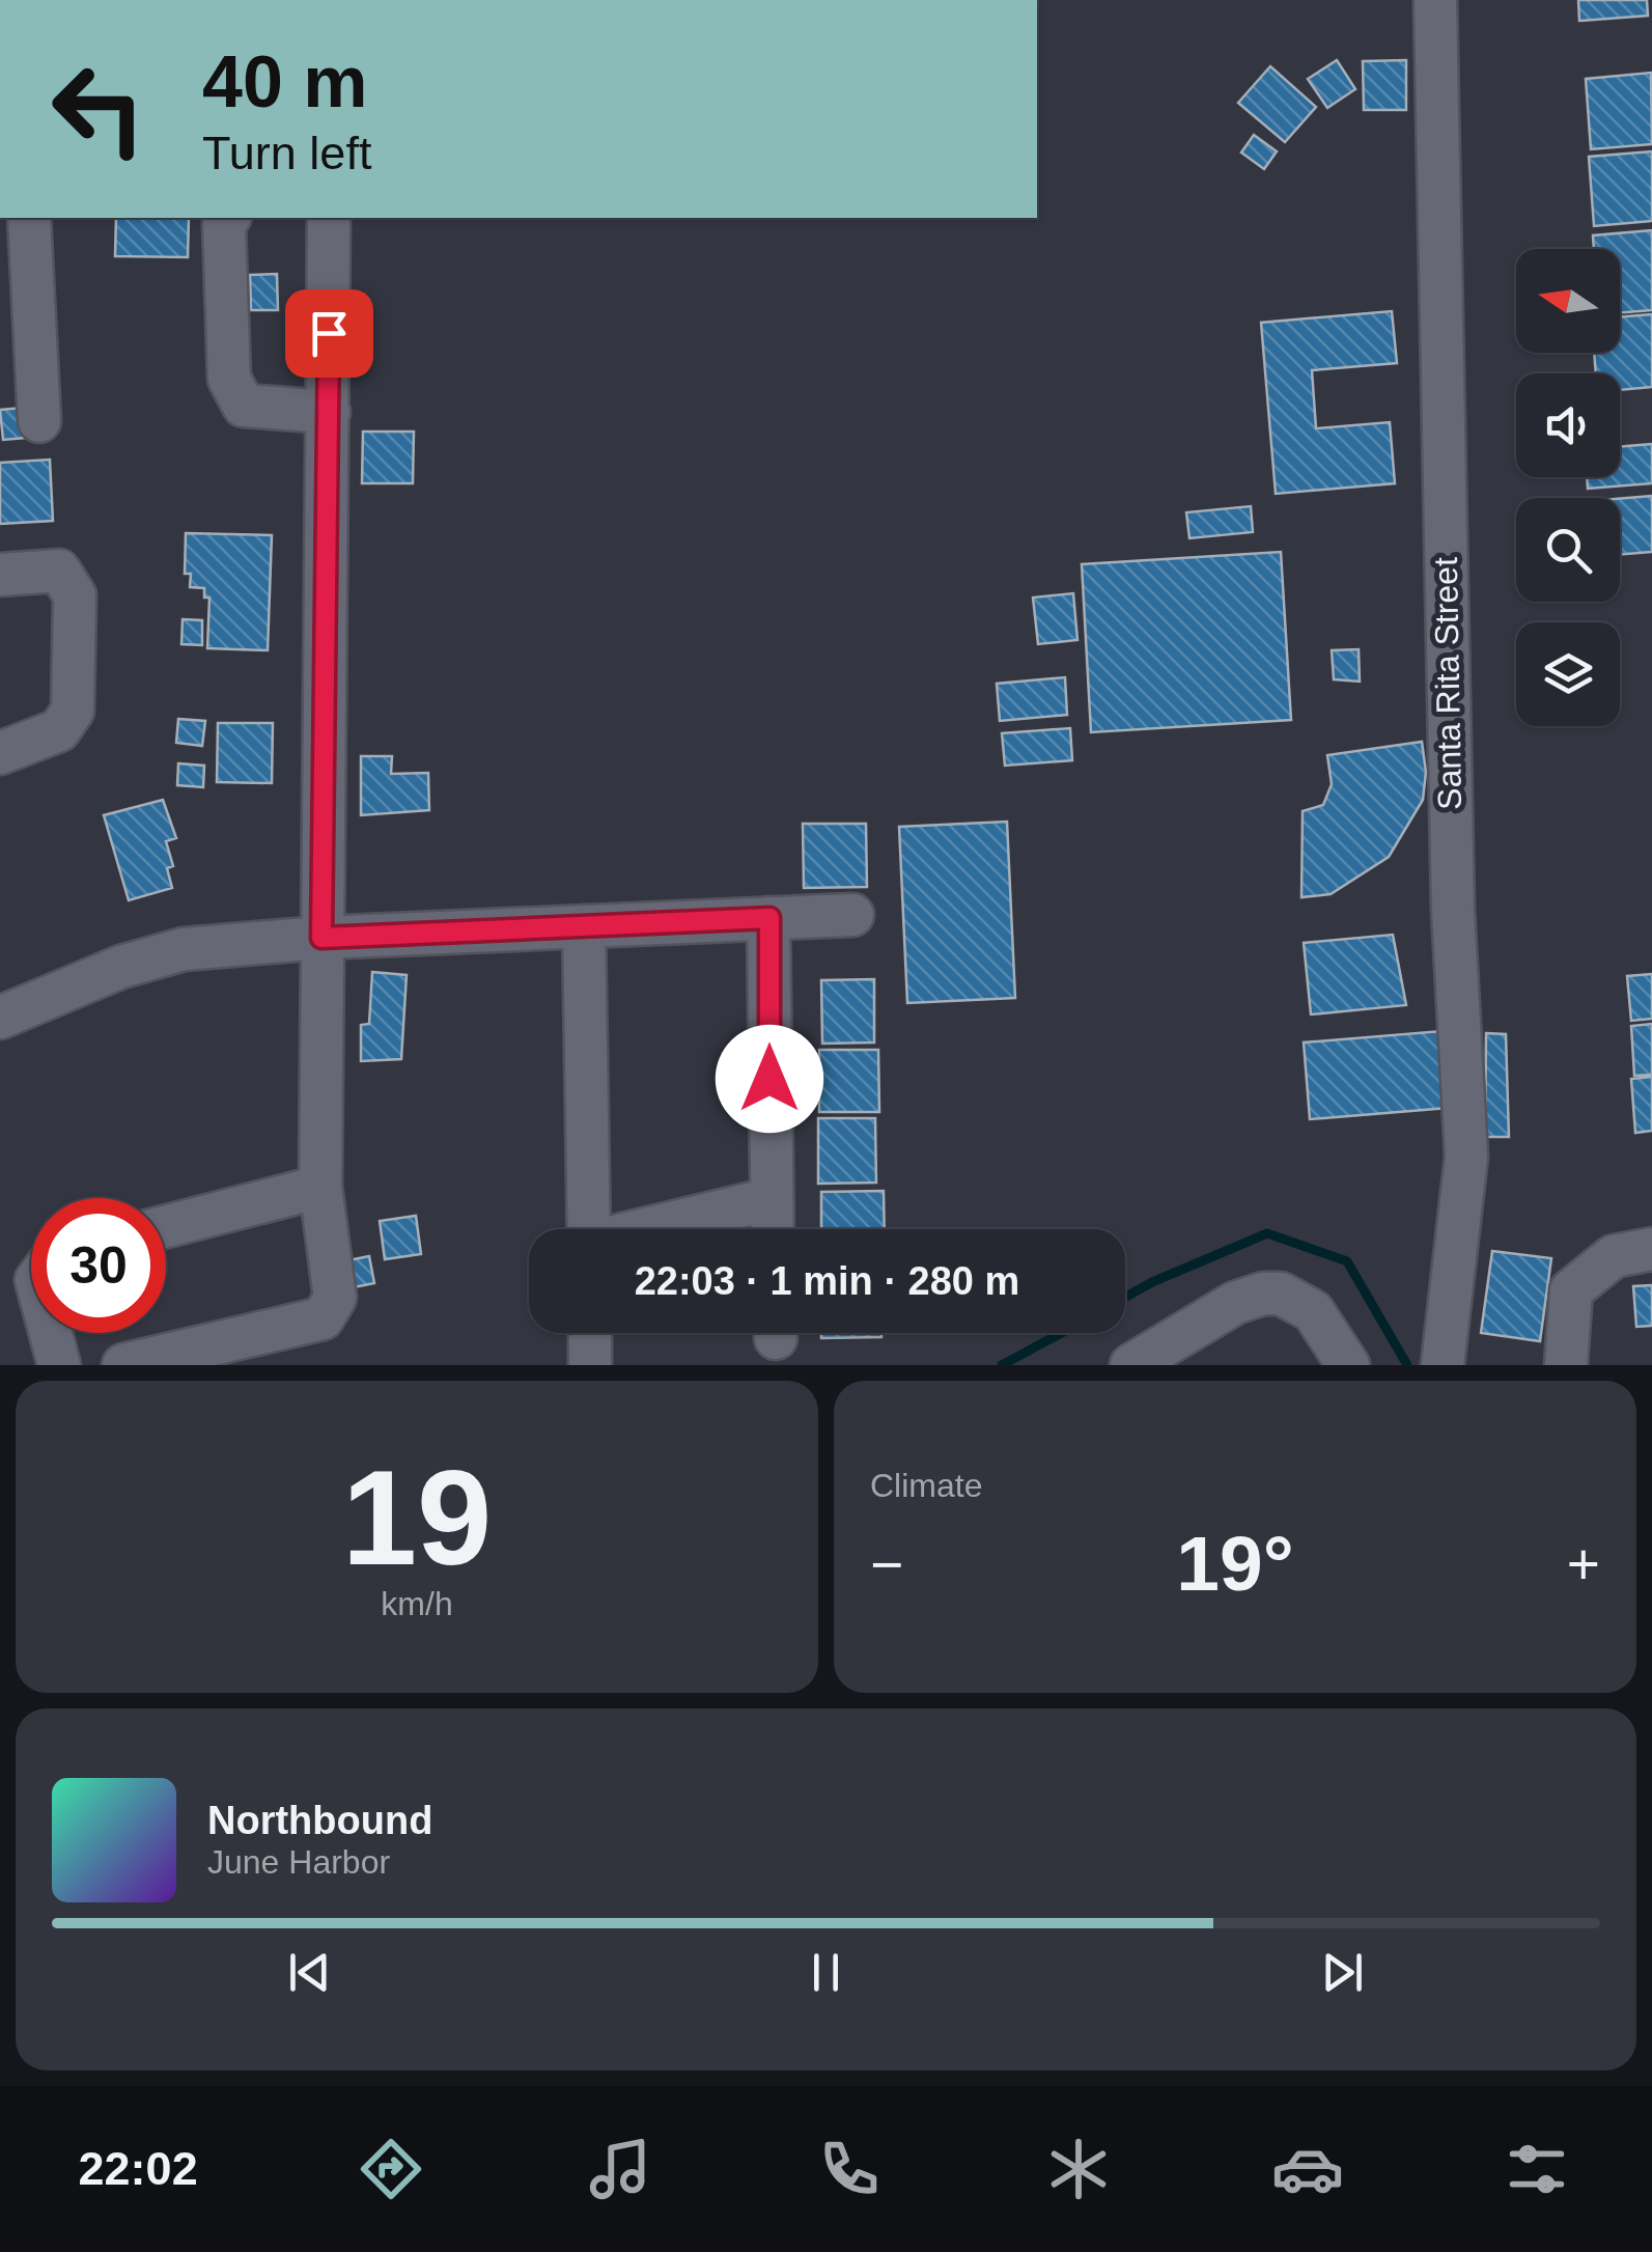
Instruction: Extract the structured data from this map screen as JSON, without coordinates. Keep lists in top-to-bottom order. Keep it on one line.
{"streets":{"street":["Santa Rita Street"]},"north":"left","page":{"turn":["40 m","Turn left"],"limit":"30","trip":"22:03 · 1 min · 280 m","tile":[["19","km/h"],"Climate"],"heat":["−","19°","+"],"song":["Northbound","June Harbor"],"tabs":"22:02"}}
